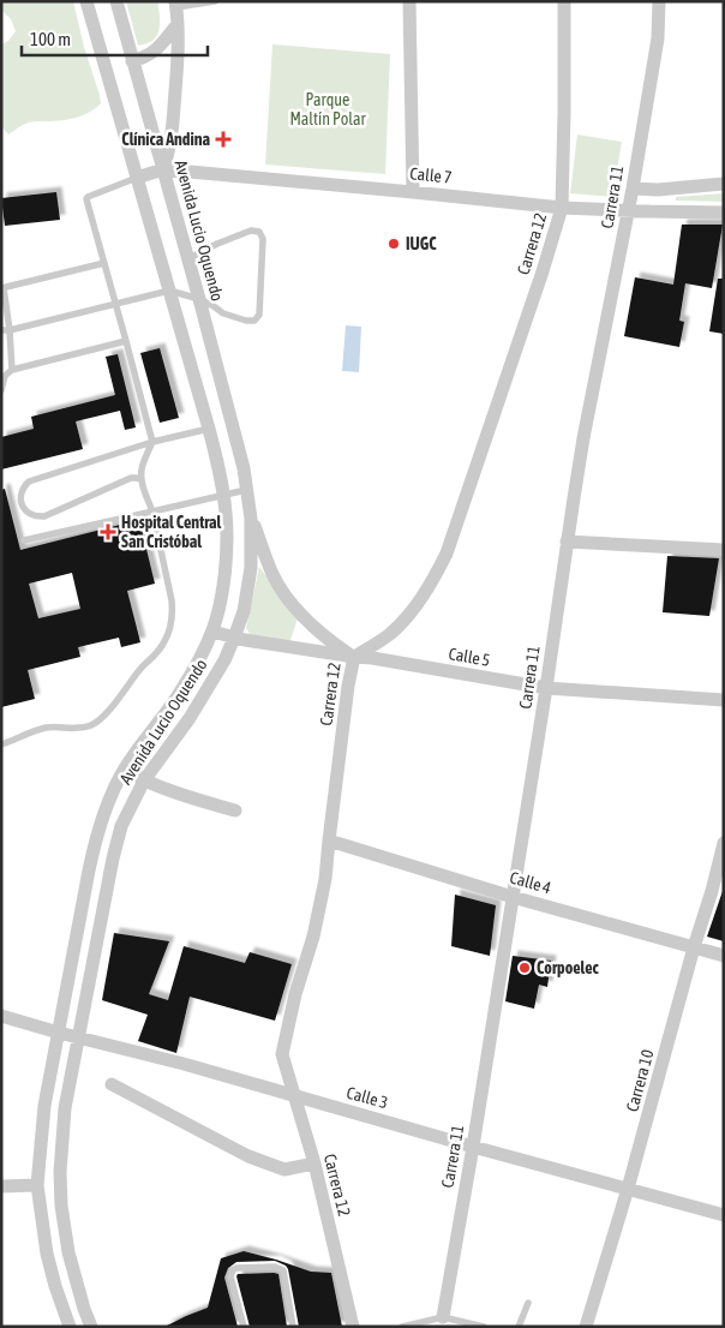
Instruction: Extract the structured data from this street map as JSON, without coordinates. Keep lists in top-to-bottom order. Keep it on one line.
{"streets":{"street":["Calle 7","Carrera 11","Avenida Lucio Oquendo","Carrera 12","Calle 5","Calle 4","Carrera 10","Calle 3"]},"crossings":[["Calle 7","Carrera 11"],["Calle 7","Avenida Lucio Oquendo"],["Calle 7","Carrera 12"],["Carrera 11","Calle 5"],["Carrera 11","Calle 4"],["Carrera 11","Calle 3"],["Avenida Lucio Oquendo","Calle 5"],["Avenida Lucio Oquendo","Calle 3"],["Carrera 12","Calle 5"],["Carrera 12","Calle 4"],["Carrera 12","Calle 3"],["Calle 4","Carrera 10"],["Carrera 10","Calle 3"]],"parks":["Parque Maltín Polar"],"places":{"health":["Clínica Andina","Hospital Central San Cristóbal"],"other":["IUGC","Corpoelec"]},"scale_bar":"100 m"}
